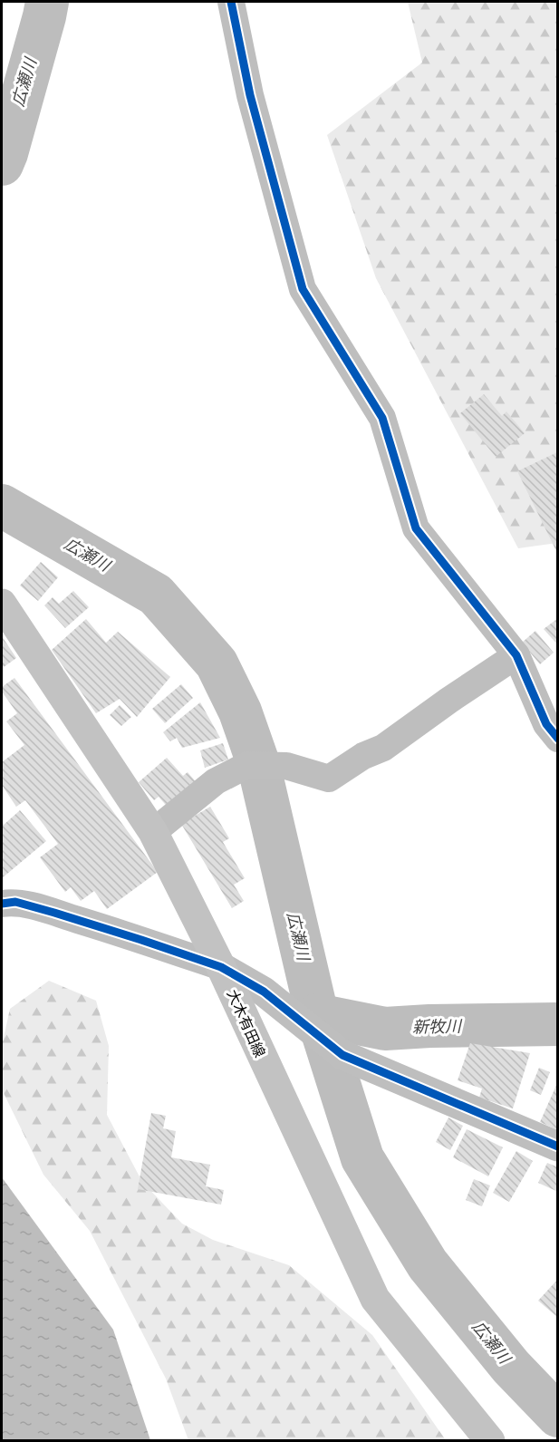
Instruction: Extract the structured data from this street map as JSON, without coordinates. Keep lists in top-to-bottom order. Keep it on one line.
{"streets":{"main road":["大木有田線"]},"water":["広瀬川","新牧川"]}
